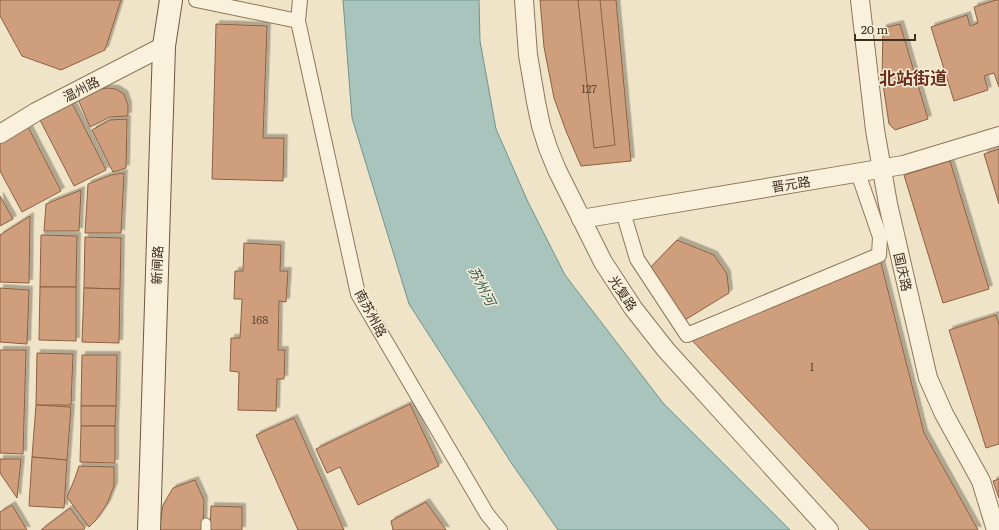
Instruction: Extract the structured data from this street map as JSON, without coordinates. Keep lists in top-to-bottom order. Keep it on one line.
{"streets":{"main road":["新闸路"],"street":["温州路","国庆路","光复路","南苏州路"]},"crossings":[["温州路","新闸路"]],"districts":["北站街道"],"water":["苏州河"],"house_numbers":["127","168","1"],"scale_bar":"20 m"}
